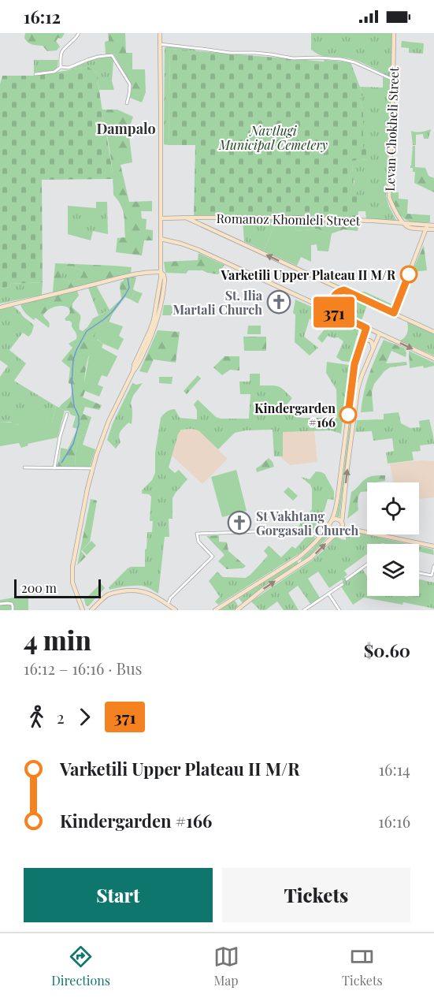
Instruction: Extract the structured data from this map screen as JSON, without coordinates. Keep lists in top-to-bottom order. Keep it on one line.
{"streets":{"main road":["Levan Chokheli Street","Romanoz Khomleli Street"]},"crossings":[["Levan Chokheli Street","Romanoz Khomleli Street"]],"districts":["Dampalo"],"parks":["Navtlugi Municipal Cemetery"],"places":{"other":["Varketili Upper Plateau II M/R","Kindergarden #166"],"church":["St. Ilia Martali Church","St Vakhtang Gorgasali Church"]},"lines":["bus line 371"],"scale_bar":"200 m","page":{"status":"16:12","on_map":"371","scale":"200 m","heading":["4 min","16:12 – 16:16 · Bus","$0.60"],"legs":["2","371"],"list":[{"name":"Varketili Upper Plateau II M/R","value":"16:14"},{"name":"Kindergarden #166","value":"16:16"}],"buttons":["Start","Tickets"],"tabs":["Directions","Map","Tickets"]}}
